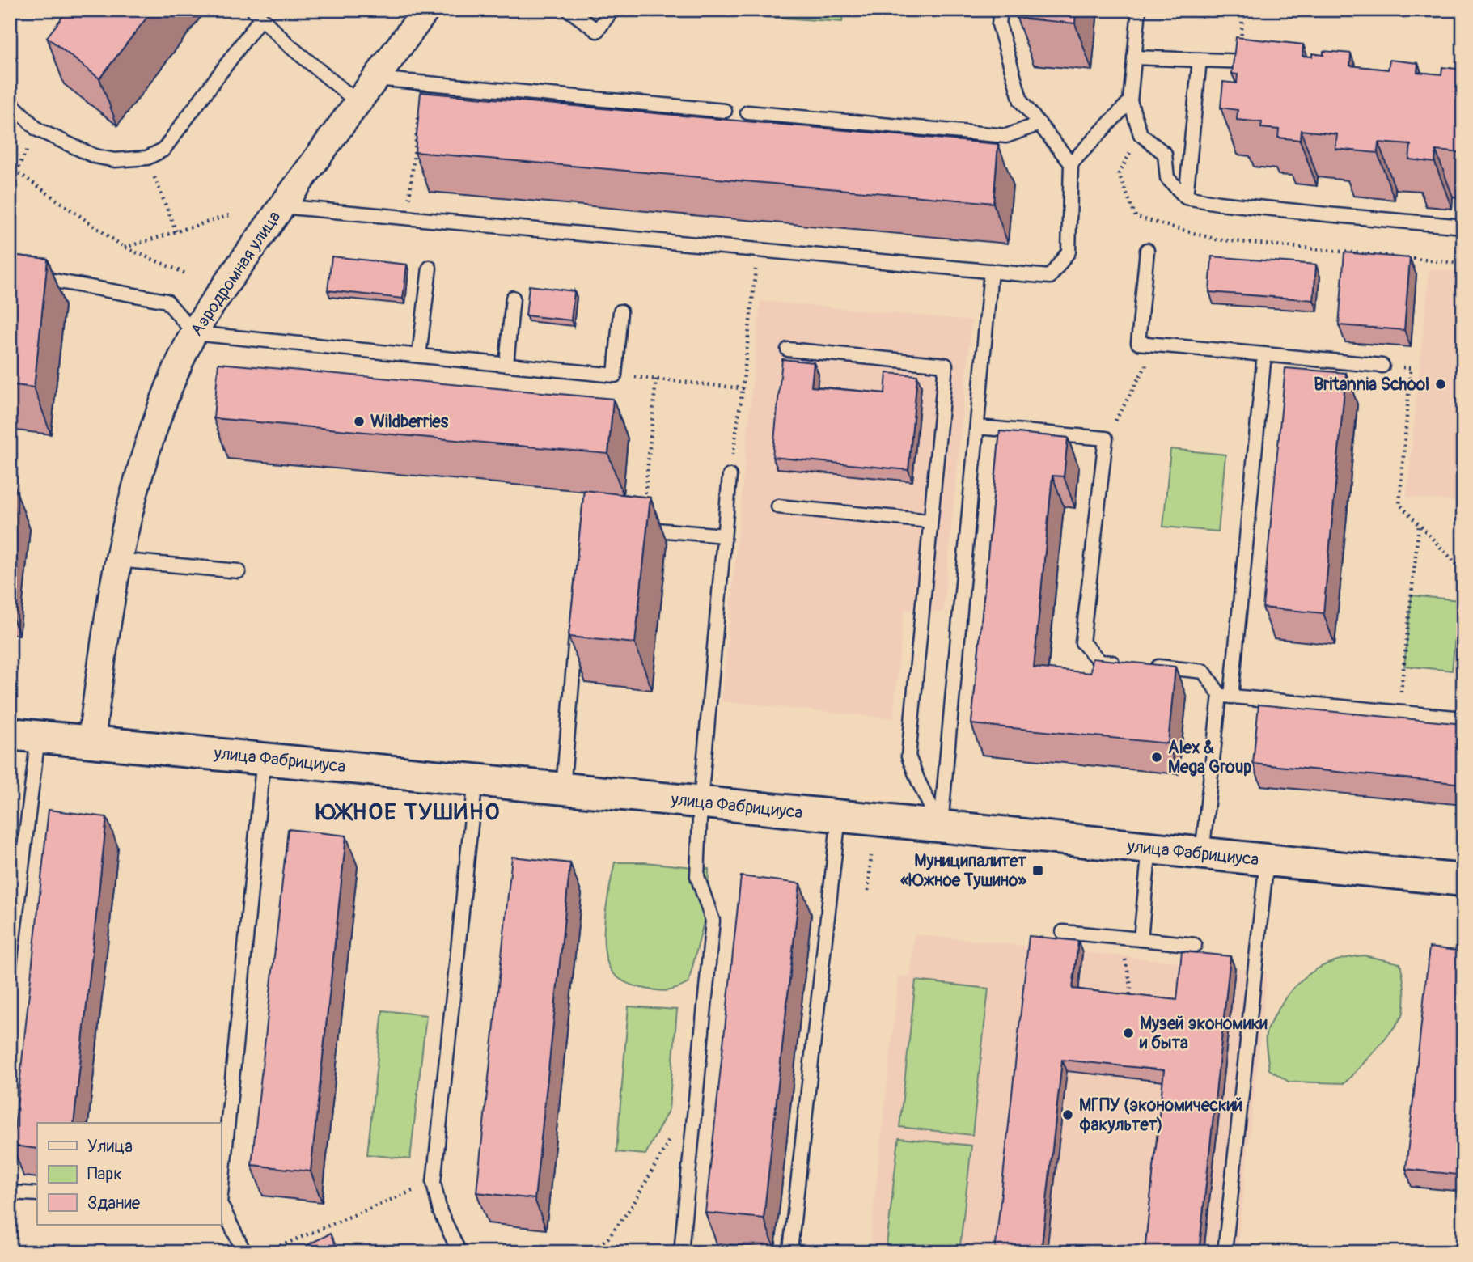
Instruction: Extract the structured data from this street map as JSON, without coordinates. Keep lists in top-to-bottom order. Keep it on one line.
{"streets":{"main road":["улица Фабрициуса"],"street":["Аэродромная улица"]},"crossings":[["Аэродромная улица","улица Фабрициуса"]],"districts":["ЮЖНОЕ ТУШИНО"],"places":{"other":["Britannia School","Wildberries","Alex & Mega Group","Музей экономики и быта","МГПУ (экономический факультет)"],"transit":["Муниципалитет «Южное Тушино»"]},"legend":["Улица","Парк","Здание"]}
